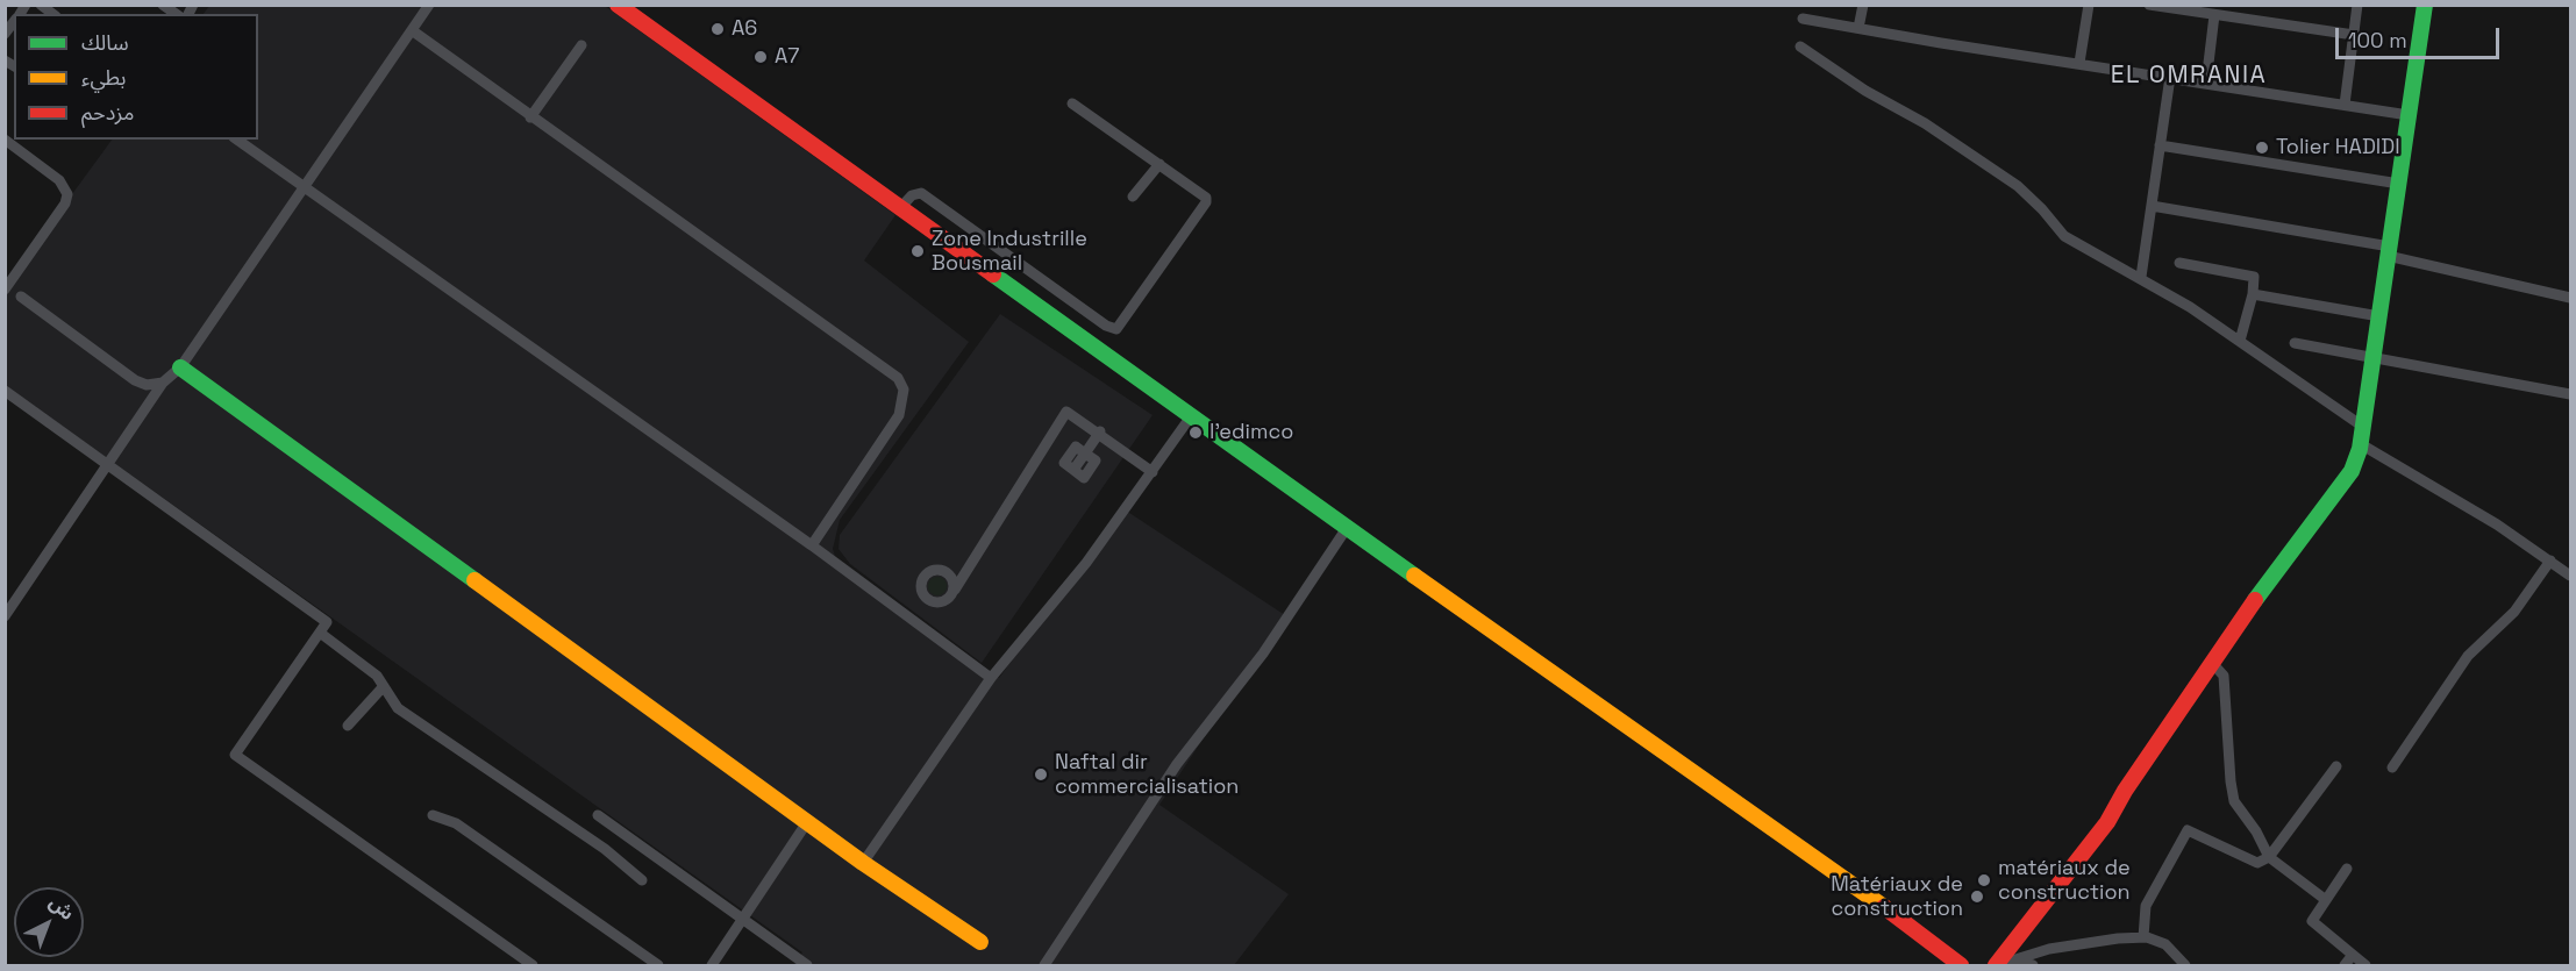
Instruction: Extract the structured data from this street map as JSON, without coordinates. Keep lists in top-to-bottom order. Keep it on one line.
{"districts":["EL OMRANIA"],"places":["A6","A7","Tolier HADIDI","Zone Industrille Bousmail","l'edimco","Naftal dir commercialisation","matériaux de construction","Matériaux de construction"],"legend":["سالك","بطيء","مزدحم"],"scale_bar":"100 m","north":"top right"}
